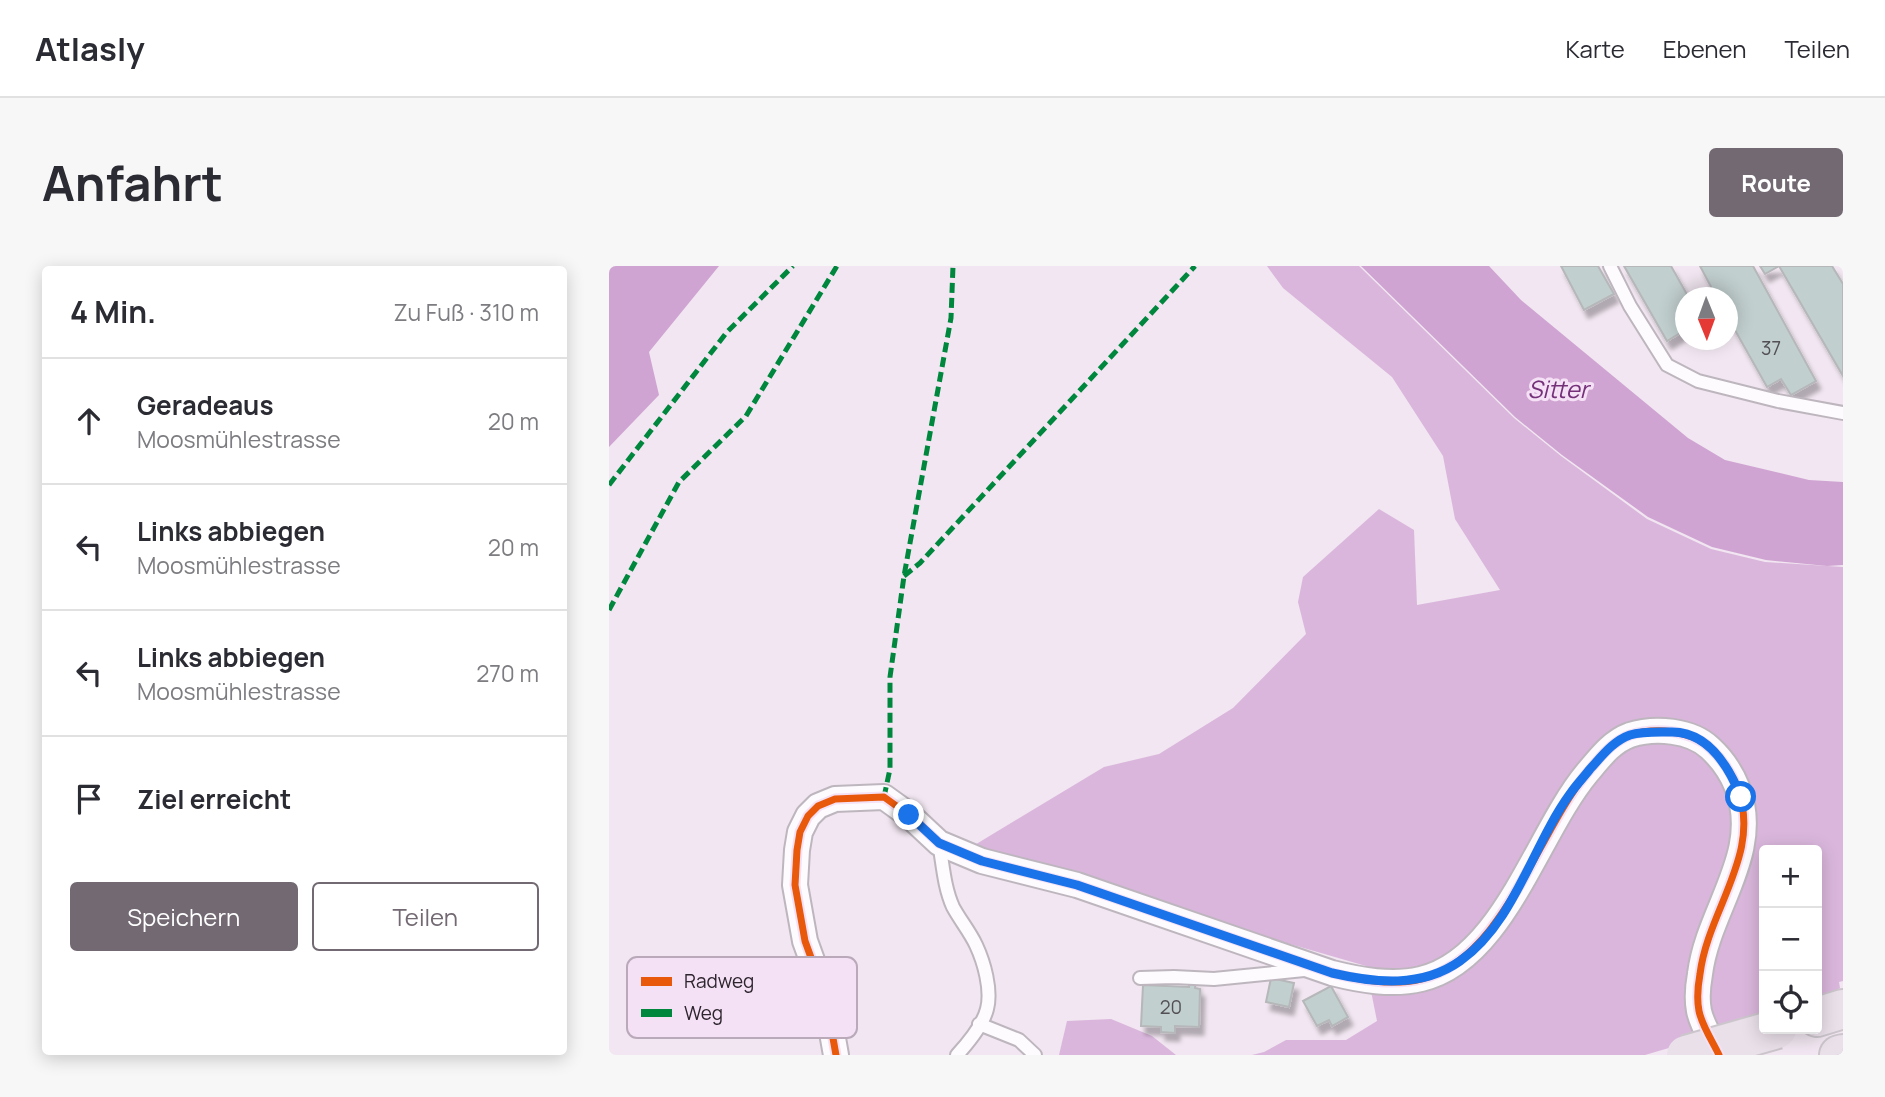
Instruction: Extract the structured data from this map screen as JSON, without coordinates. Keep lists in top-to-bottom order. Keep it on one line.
{"water":["Sitter"],"house_numbers":["37","20"],"legend":["Radweg","Weg"],"north":"bottom","page":{"header":"Atlasly","nav":["Karte","Ebenen","Teilen"],"buttons":["Route",["Speichern","Teilen"]],"title":"Anfahrt","heading":["4 Min.","Zu Fuß · 310 m"],"list":[["Geradeaus","Moosmühlestrasse","20 m"],["Links abbiegen","Moosmühlestrasse","20 m"],["Links abbiegen","Moosmühlestrasse","270 m"],"Ziel erreicht"],"map_buttons":["+","−"]}}
